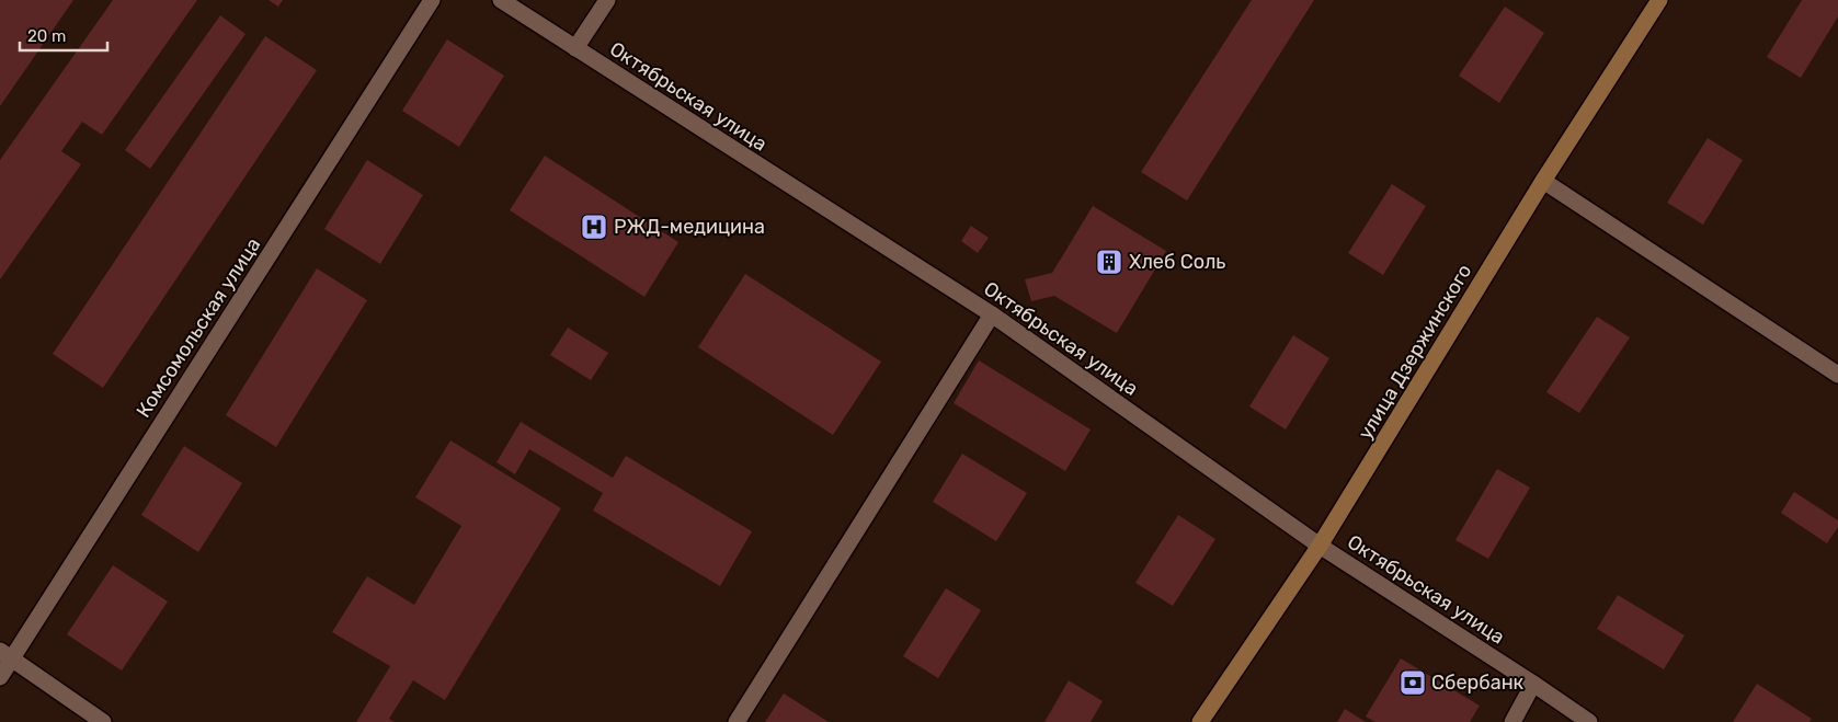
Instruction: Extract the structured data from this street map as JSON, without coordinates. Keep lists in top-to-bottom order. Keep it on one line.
{"streets":{"street":["Октябрьская улица","Комсомольская улица","улица Дзержинского"]},"crossings":[["Октябрьская улица","улица Дзержинского"]],"places":{"hospital":["РЖД-медицина"],"building":["Хлеб Соль"],"bank":["Сбербанк"]},"scale_bar":"20 m"}
